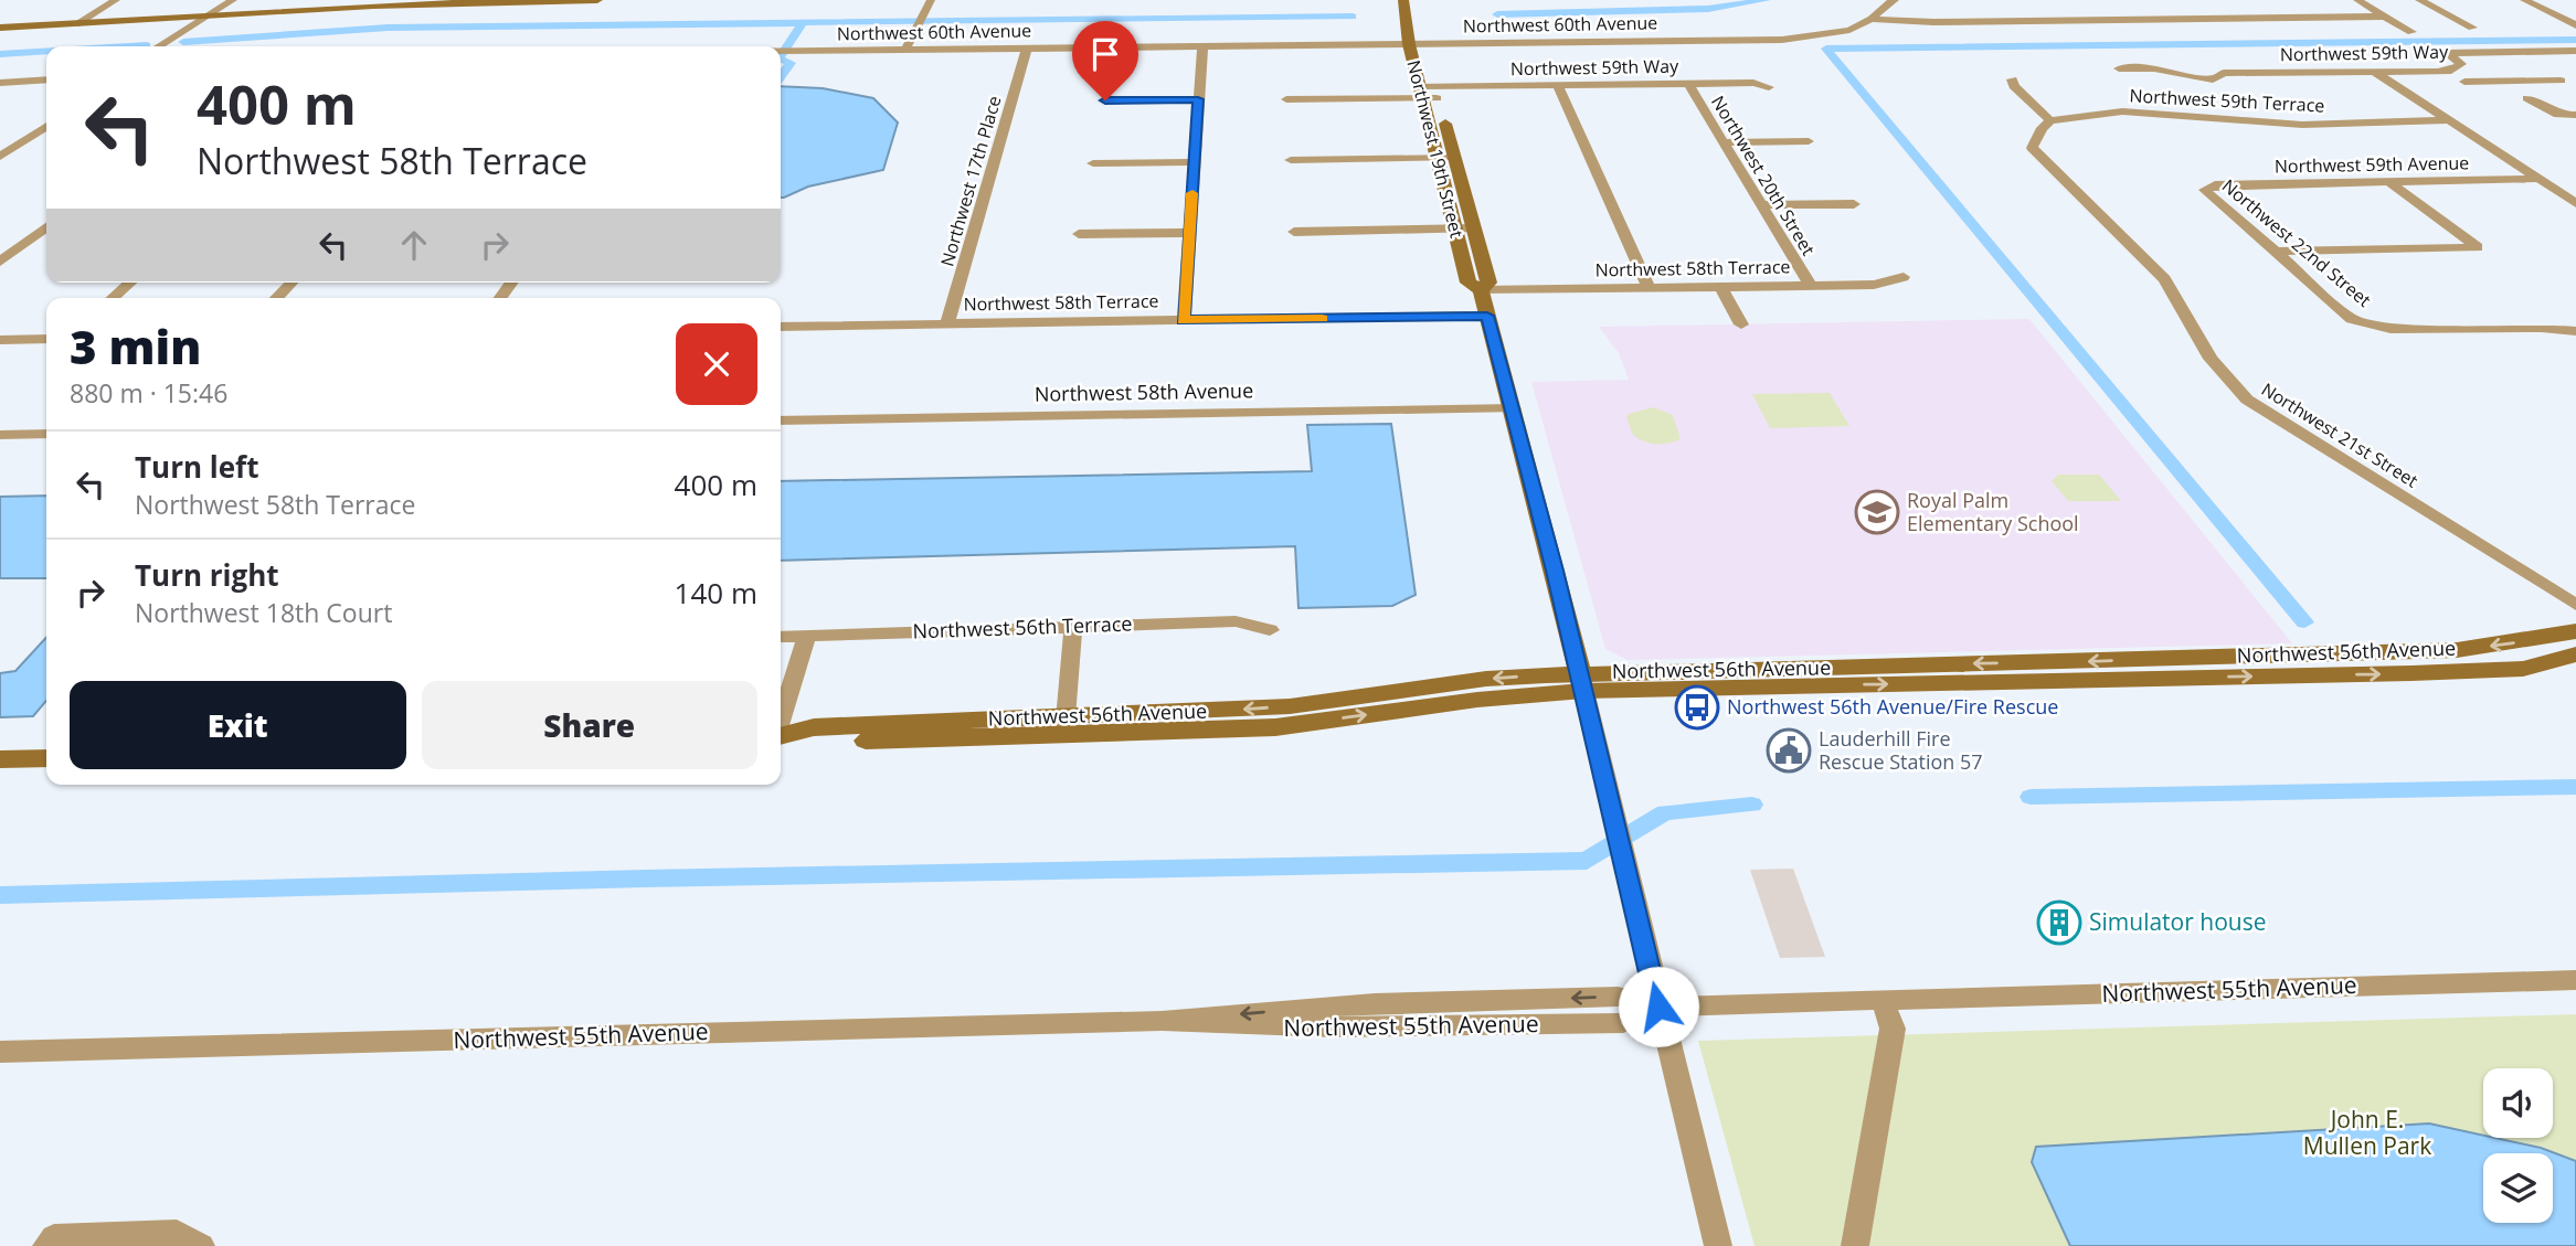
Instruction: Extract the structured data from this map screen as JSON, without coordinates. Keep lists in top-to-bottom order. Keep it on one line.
{"streets":{"street":["Northwest 60th Avenue","Northwest 59th Way","Northwest 59th Terrace","Northwest 19th Street","Northwest 59th Avenue","Northwest 20th Street","Northwest 17th Place","Northwest 22nd Street","Northwest 58th Terrace","Northwest 58th Avenue","Northwest 21st Street","Northwest 56th Terrace","Northwest 56th Avenue","Northwest 55th Avenue"]},"crossings":[["Northwest 60th Avenue","Northwest 19th Street"],["Northwest 60th Avenue","Northwest 17th Place"],["Northwest 59th Way","Northwest 19th Street"],["Northwest 59th Way","Northwest 20th Street"],["Northwest 59th Terrace","Northwest 21st Street"],["Northwest 19th Street","Northwest 58th Terrace"],["Northwest 19th Street","Northwest 58th Avenue"],["Northwest 19th Street","Northwest 56th Avenue"],["Northwest 19th Street","Northwest 55th Avenue"],["Northwest 59th Avenue","Northwest 22nd Street"],["Northwest 20th Street","Northwest 58th Terrace"],["Northwest 17th Place","Northwest 58th Terrace"]],"parks":["John E. Mullen Park"],"places":{"school or university":["Royal Palm Elementary School"],"bus stop":["Northwest 56th Avenue/Fire Rescue"],"public building":["Lauderhill Fire Rescue Station 57"],"building":["Simulator house"]},"page":{"turn":["400 m","Northwest 58th Terrace"],"heading":["3 min","880 m · 15:46"],"list":[{"name":"Turn left","note":"Northwest 58th Terrace","value":"400 m"},{"name":"Turn right","note":"Northwest 18th Court","value":"140 m"}],"buttons":["Exit","Share"]}}
